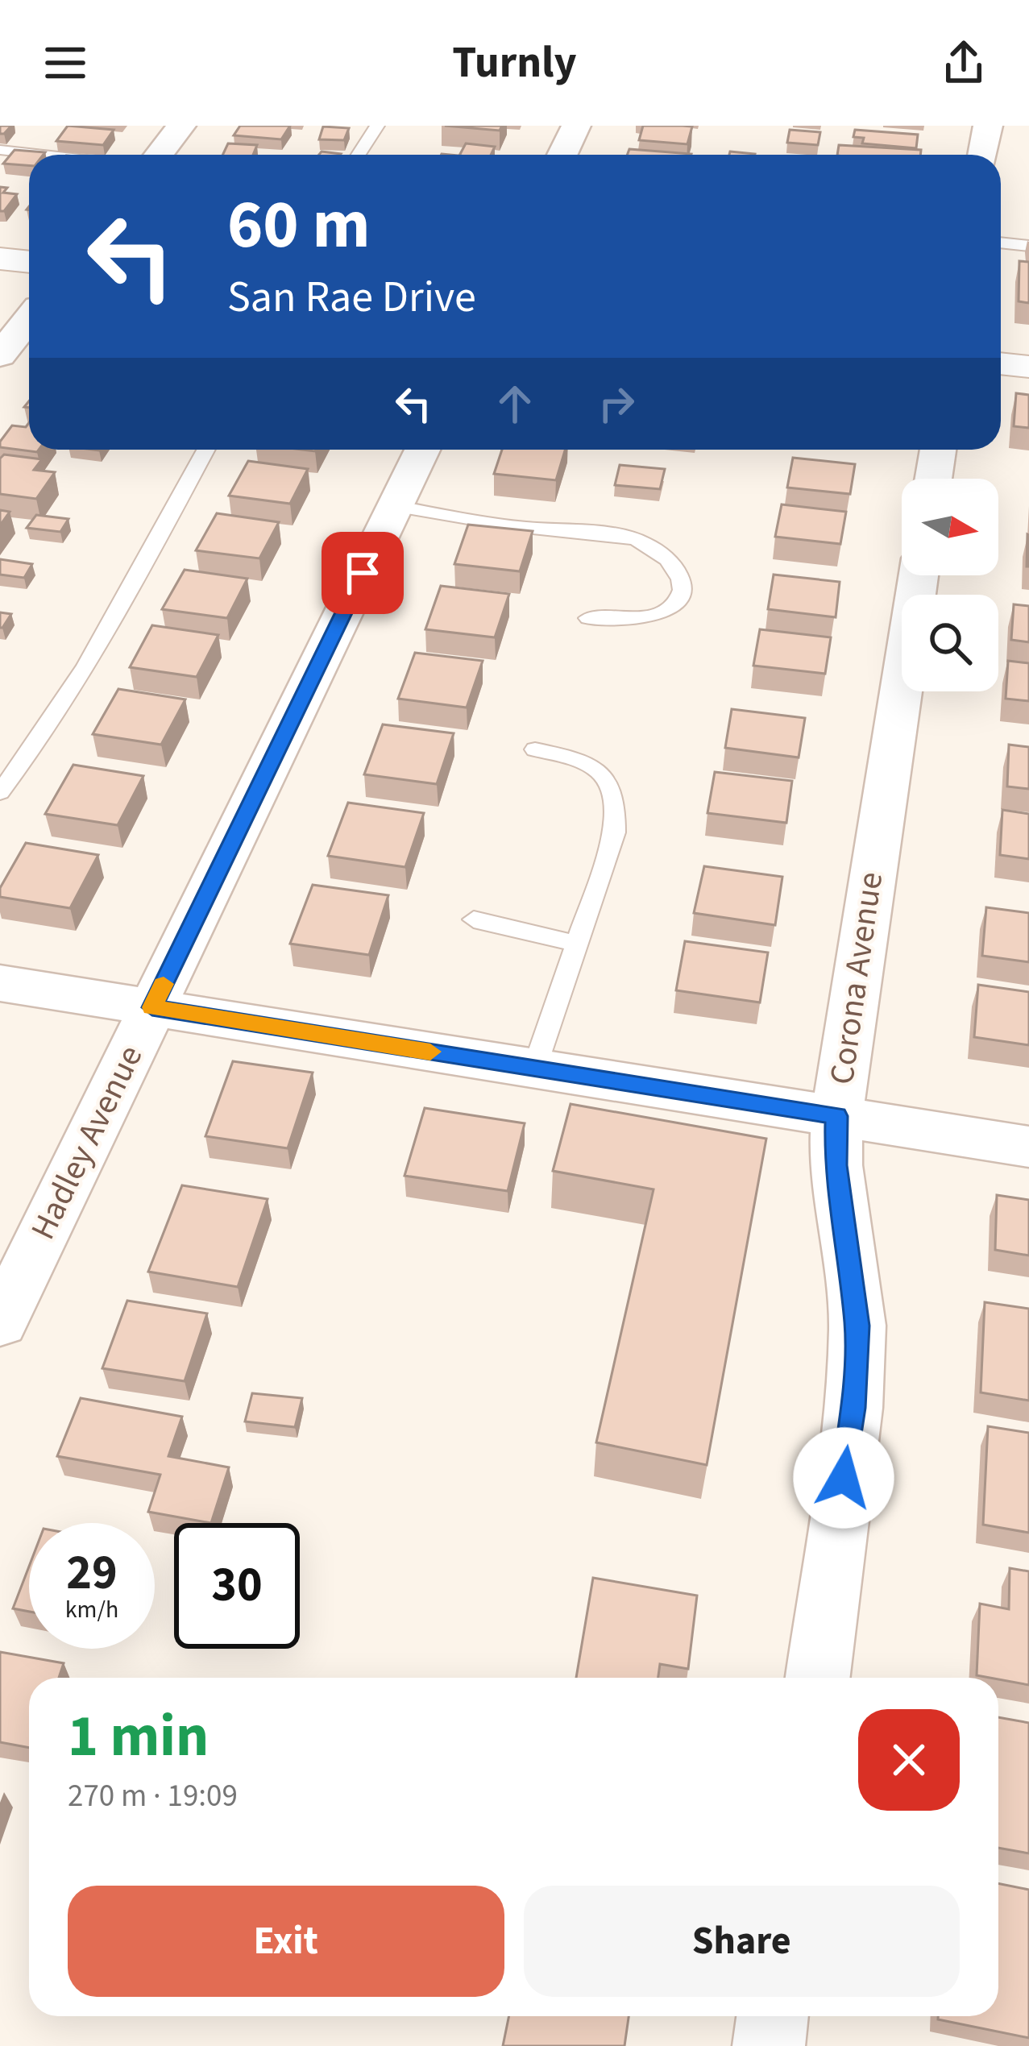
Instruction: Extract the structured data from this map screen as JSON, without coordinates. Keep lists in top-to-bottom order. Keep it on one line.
{"streets":{"street":["Corona Avenue","Hadley Avenue"]},"north":"right","page":{"header":"Turnly","turn":["60 m","San Rae Drive"],"speed":"29 km/h","limit":"30","heading":["1 min","270 m · 19:09"],"buttons":["Exit","Share"]}}
